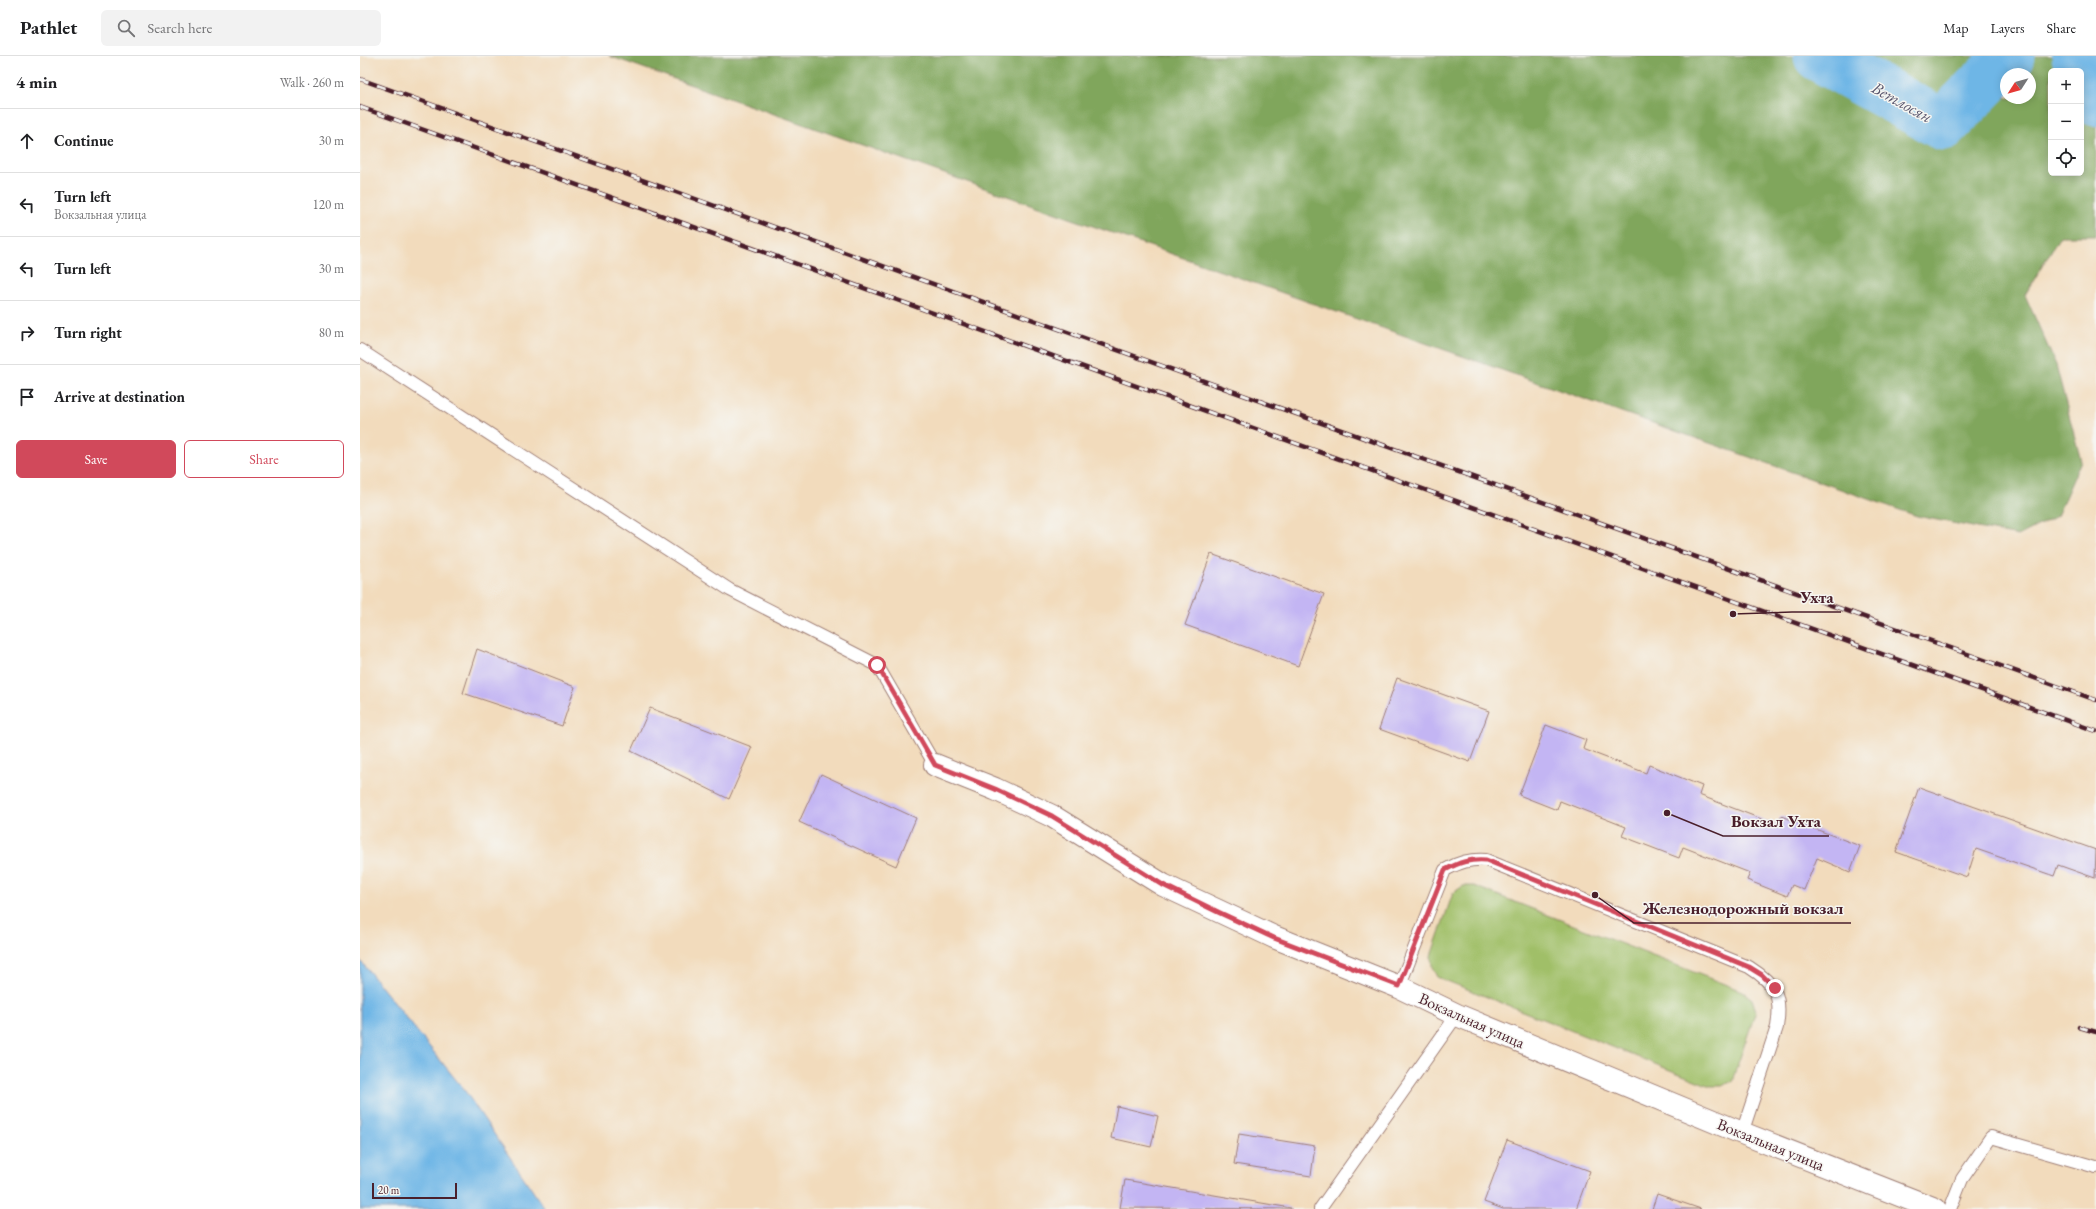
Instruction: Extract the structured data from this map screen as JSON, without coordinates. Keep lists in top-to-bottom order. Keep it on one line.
{"streets":{"street":["Вокзальная улица"]},"water":["Ветлосян"],"places":["Ухта","Вокзал Ухта","Железнодорожный вокзал"],"scale_bar":"20 m","north":"bottom left","page":{"header":"Pathlet","search":"Search here","nav":["Map","Layers","Share"],"heading":["4 min","Walk · 260 m"],"map_buttons":["+","−"],"list":[["Continue","30 m"],["Turn left","Вокзальная улица","120 m"],["Turn left","30 m"],["Turn right","80 m"],"Arrive at destination"],"buttons":["Save","Share"],"scale":"20 m"}}
